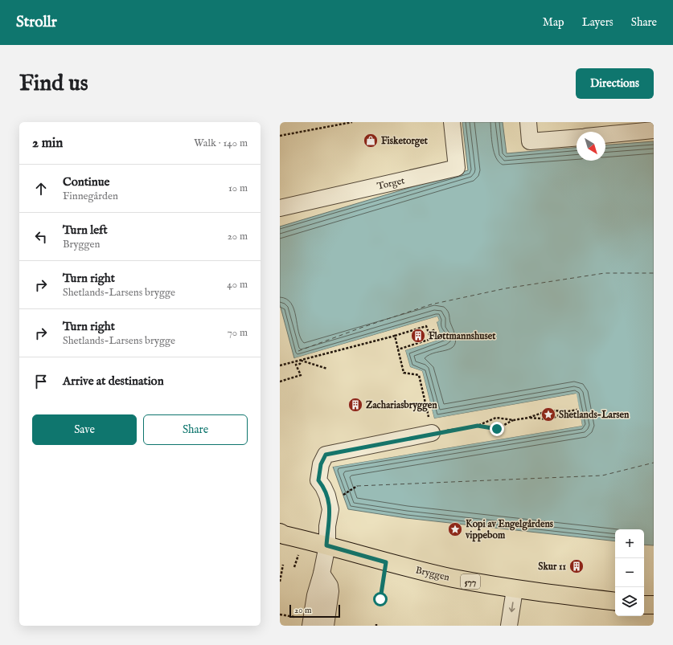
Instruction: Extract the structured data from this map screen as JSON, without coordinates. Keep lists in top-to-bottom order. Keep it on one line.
{"streets":{"main road":["Bryggen","577"],"street":["Torget"]},"crossings":[["Bryggen","577"]],"places":{"shop":["Fisketorget"],"building":["Fløttmannshuset","Zachariasbryggen","Skur 11"],"place":["Shetlands-Larsen","Kopi av Engelgårdens vippebom"]},"scale_bar":"20 m","north":"bottom right","page":{"header":"Strollr","nav":["Map","Layers","Share"],"buttons":["Directions",["Save","Share"]],"title":"Find us","heading":["2 min","Walk · 140 m"],"list":[["Continue","Finnegården","10 m"],["Turn left","Bryggen","20 m"],["Turn right","Shetlands-Larsens brygge","40 m"],["Turn right","Shetlands-Larsens brygge","70 m"],"Arrive at destination"],"map_buttons":["+","−"],"scale":"20 m"}}
